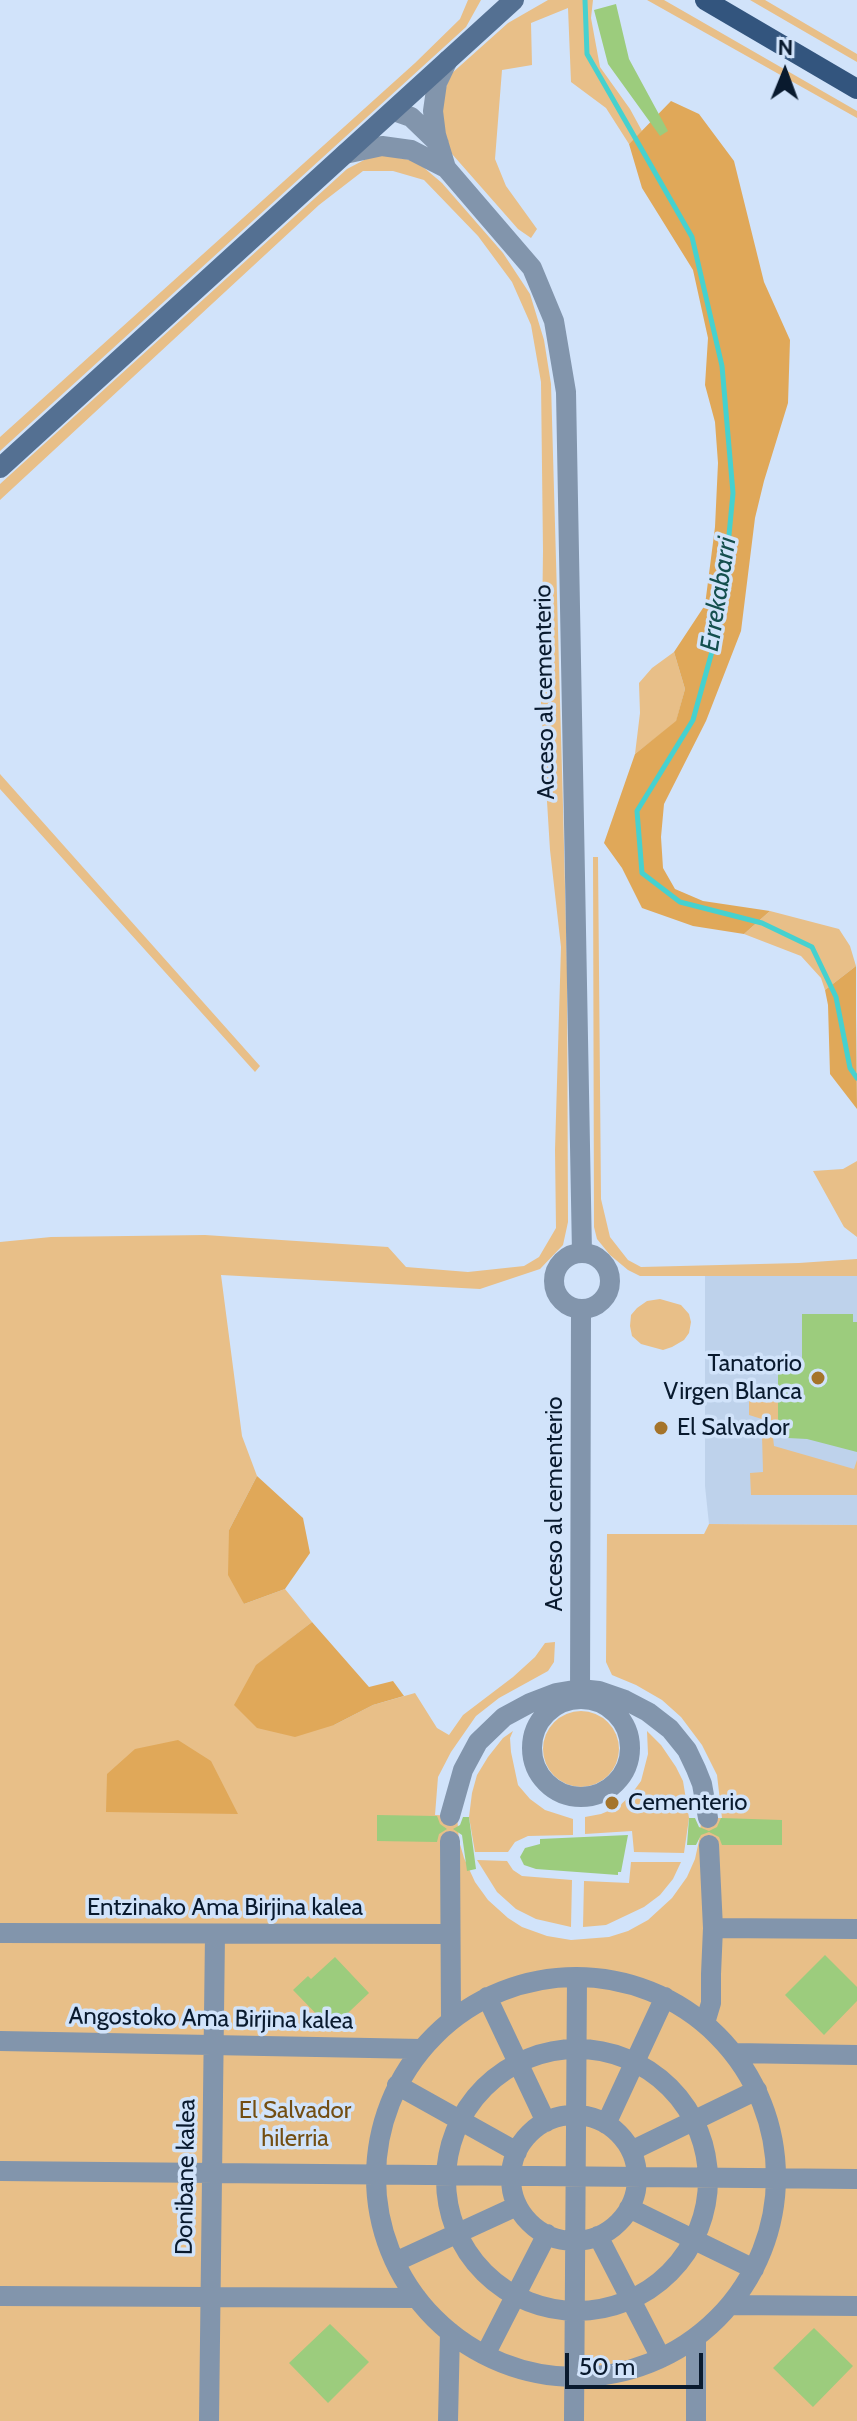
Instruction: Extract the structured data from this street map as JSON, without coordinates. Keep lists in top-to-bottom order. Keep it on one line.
{"streets":{"street":["Acceso al cementerio","Entzinako Ama Birjina kalea","Angostoko Ama Birjina kalea","Donibane kalea"]},"crossings":[["Entzinako Ama Birjina kalea","Donibane kalea"],["Angostoko Ama Birjina kalea","Donibane kalea"]],"water":["Errekabarri"],"parks":["El Salvador hilerria"],"places":["Tanatorio Virgen Blanca","El Salvador","Cementerio"],"scale_bar":"50 m","north":"top"}
